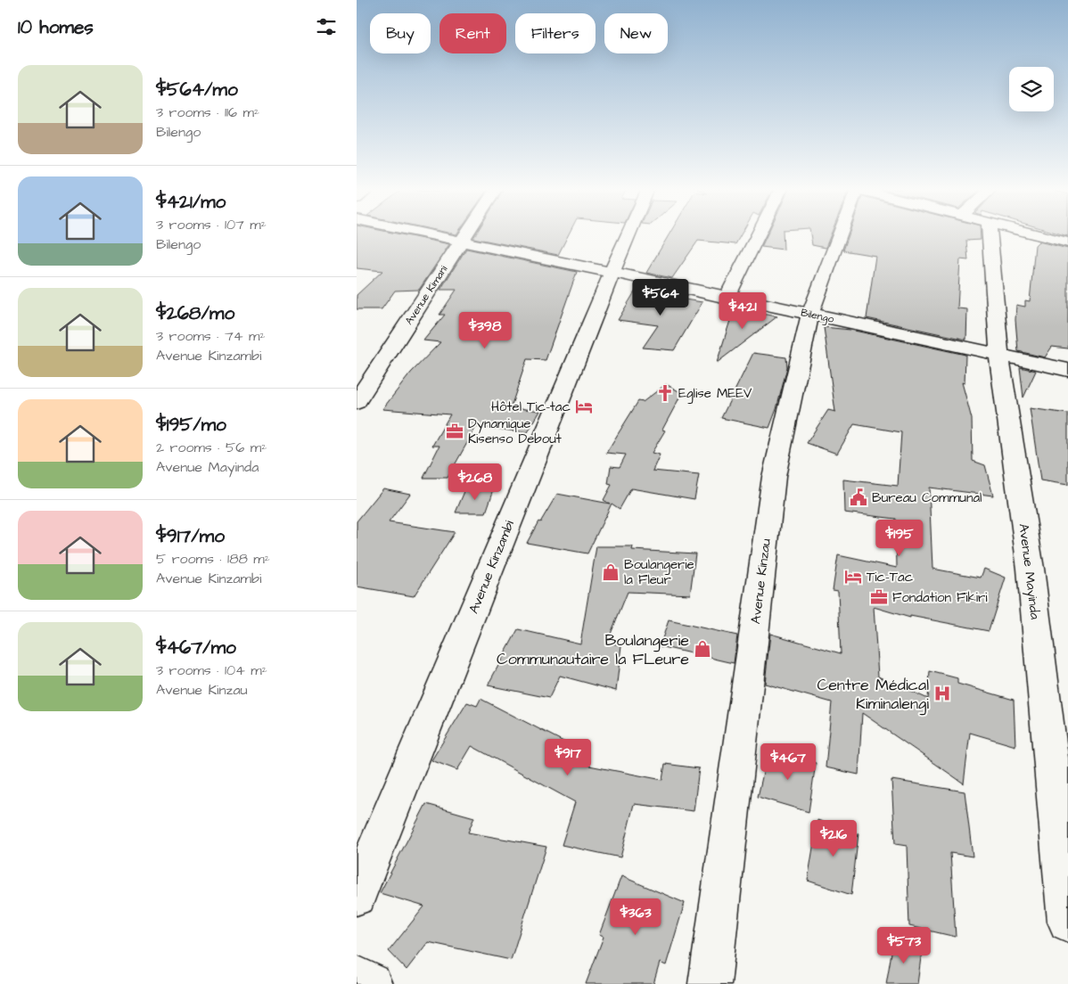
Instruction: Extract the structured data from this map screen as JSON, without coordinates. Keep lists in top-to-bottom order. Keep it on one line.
{"streets":{"street":["Avenue Kimani","Bilengo","Avenue Kinzambi","Avenue Mayinda","Avenue Kinzau"]},"crossings":[["Avenue Kimani","Bilengo"],["Bilengo","Avenue Kinzambi"],["Bilengo","Avenue Mayinda"],["Bilengo","Avenue Kinzau"]],"places":{"church":["Eglise MEEV"],"hotel":["Hôtel Tic-tac","Tic-Tac"],"office":["Dynamique Kisenso Debout","Fondation Fikiri"],"public building":["Bureau Communal"],"shop":["Boulangerie la Fleur","Boulangerie Communautaire la FLeure"],"hospital":["Centre Médical Kiminalengi"]},"page":{"heading":"10 homes","chip":["Buy","Rent","Filters","New"],"list":[{"name":"$564/mo","note":"3 rooms · 116 m² · Bilengo"},{"name":"$421/mo","note":"3 rooms · 107 m² · Bilengo"},{"name":"$268/mo","note":"3 rooms · 74 m² · Avenue Kinzambi"},{"name":"$195/mo","note":"2 rooms · 56 m² · Avenue Mayinda"},{"name":"$917/mo","note":"5 rooms · 188 m² · Avenue Kinzambi"},{"name":"$467/mo","note":"3 rooms · 104 m² · Avenue Kinzau"}],"price":["$564","$421","$398","$268","$195","$917","$467","$216","$363","$573"]}}
